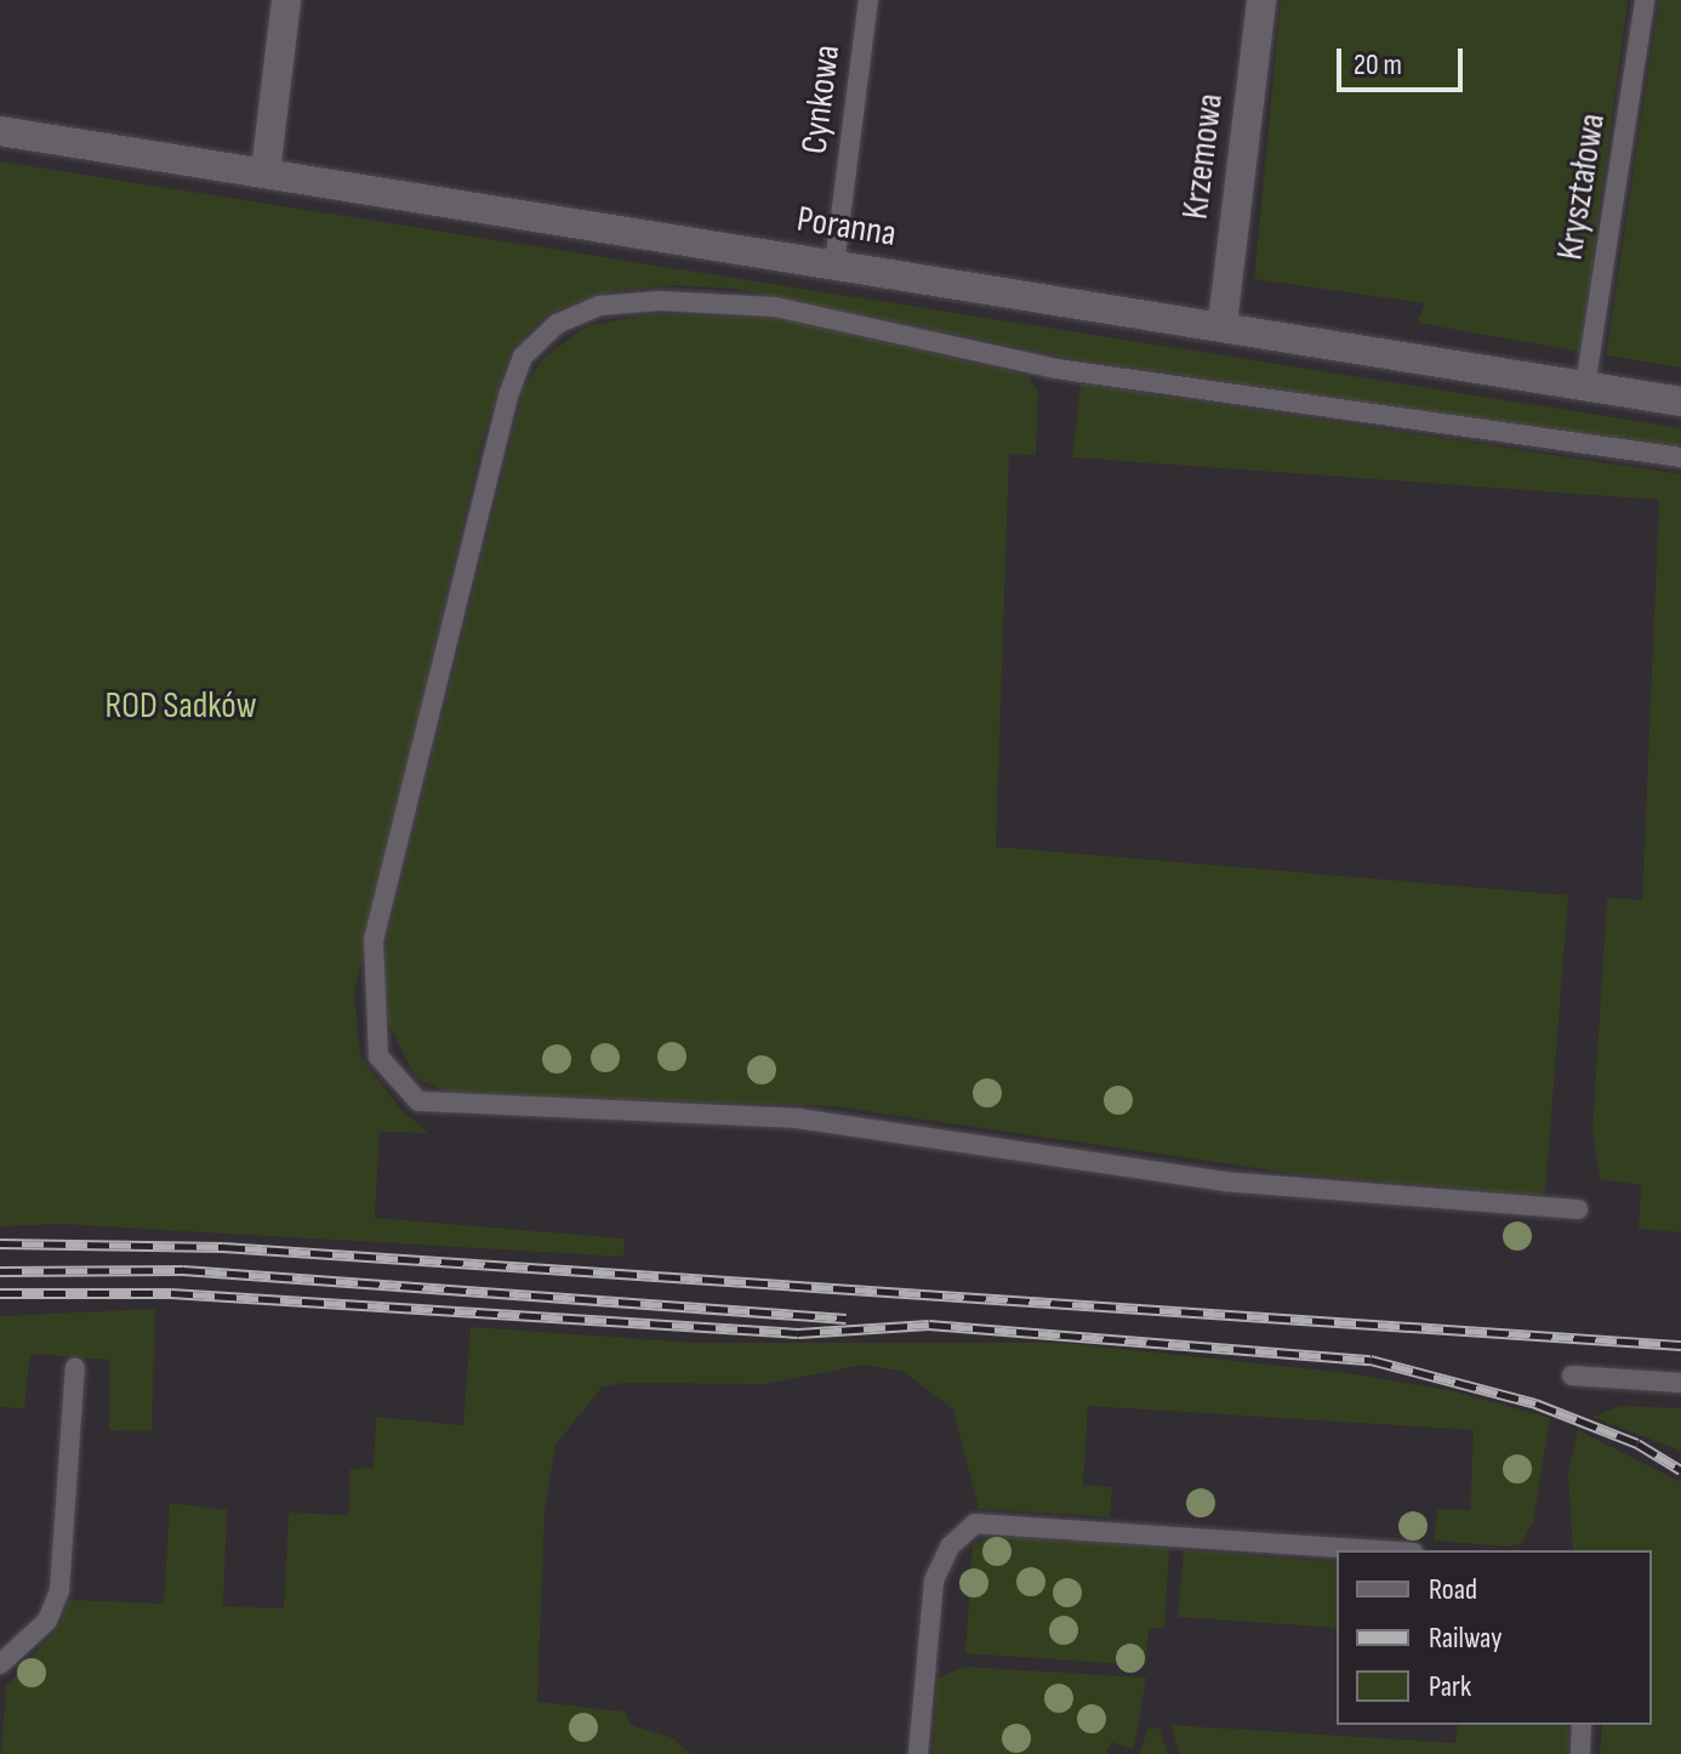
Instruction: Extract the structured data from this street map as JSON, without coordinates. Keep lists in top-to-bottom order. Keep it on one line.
{"streets":{"street":["Krzemowa","Poranna"],"lane":["Cynkowa","Kryształowa"]},"crossings":[["Cynkowa","Poranna"],["Krzemowa","Poranna"],["Kryształowa","Poranna"]],"parks":["ROD Sadków"],"legend":["Road","Railway","Park"],"scale_bar":"20 m"}
